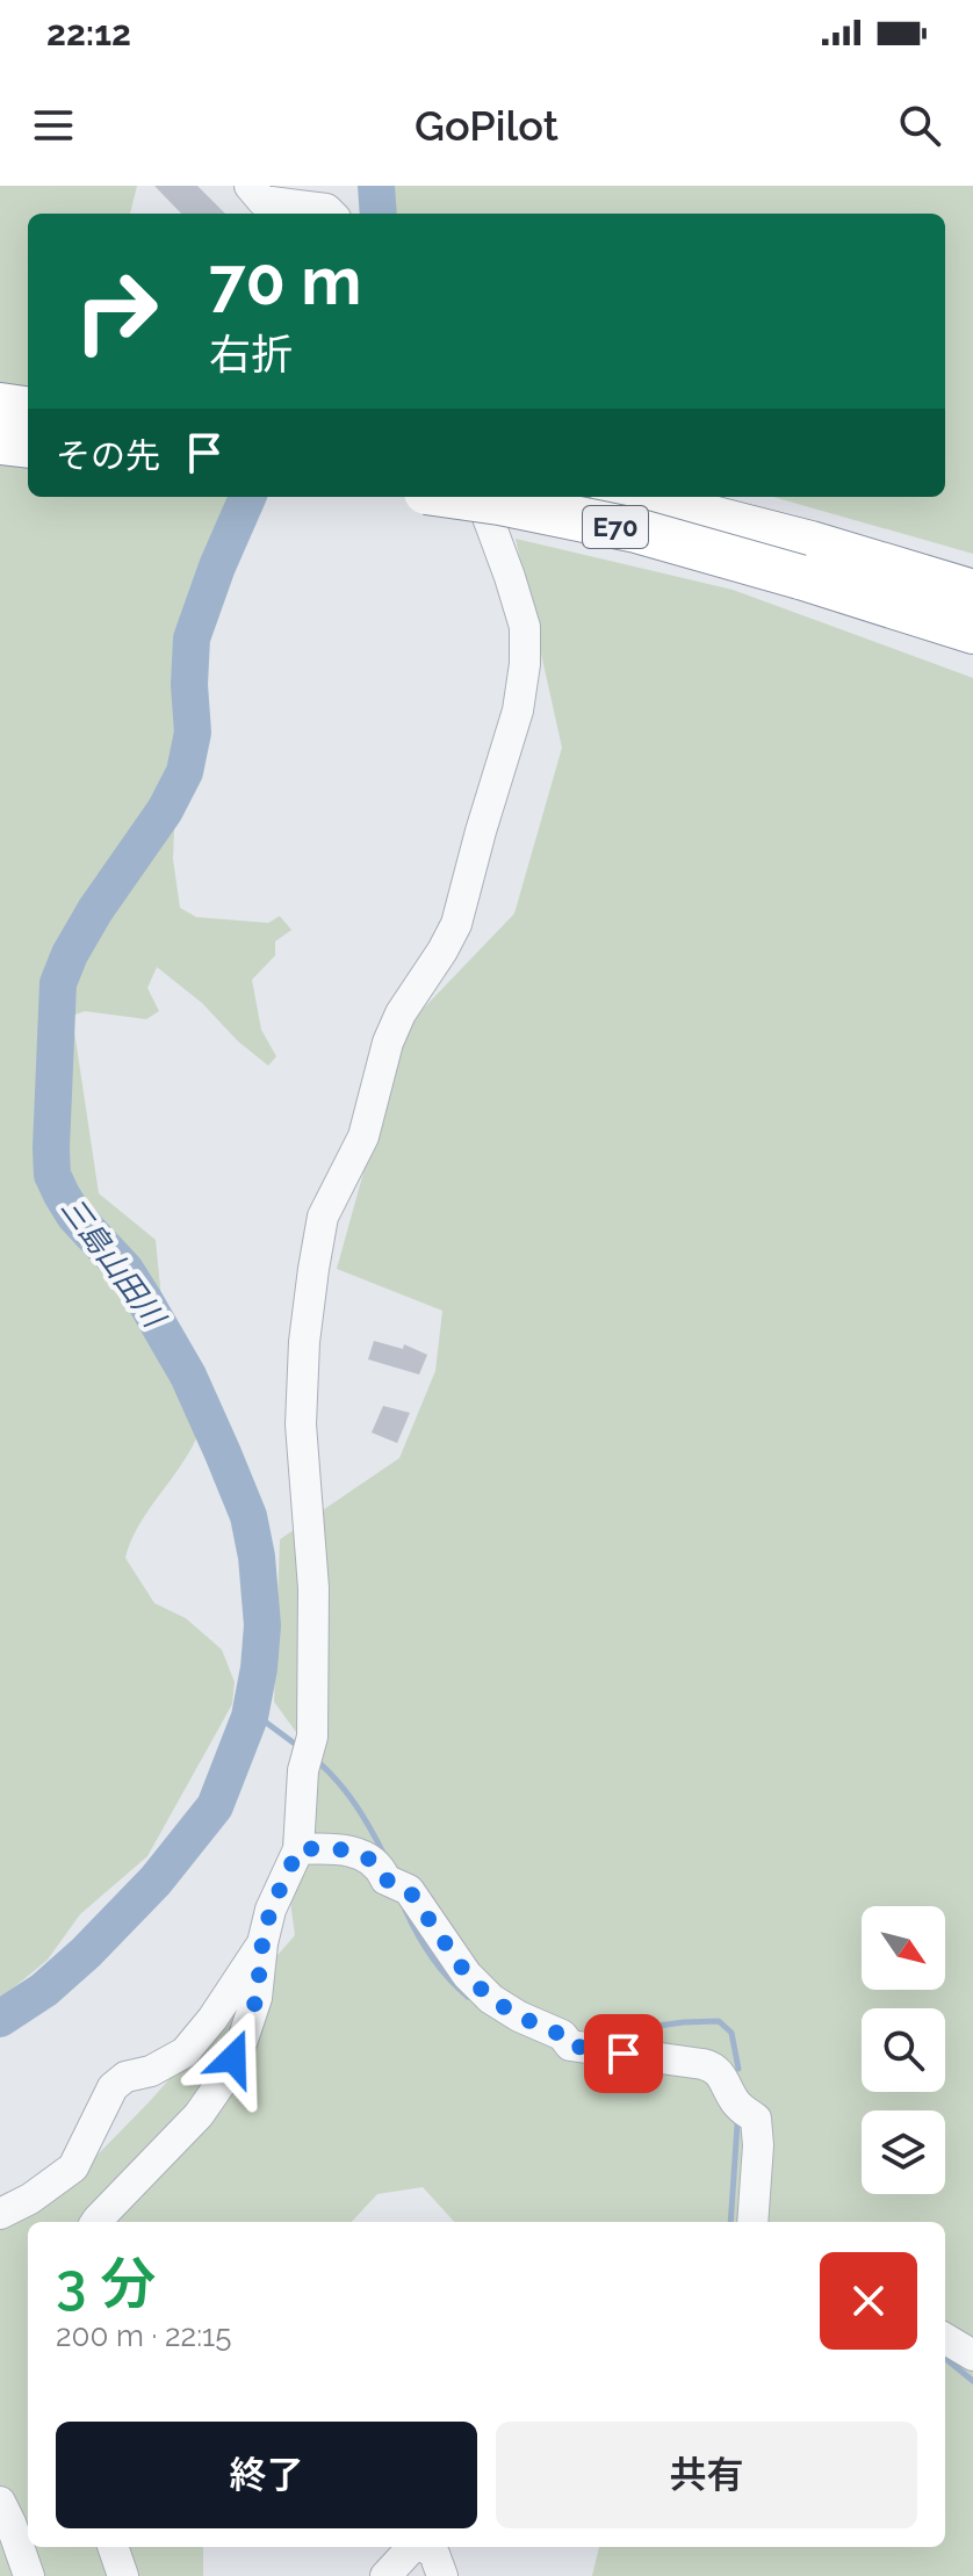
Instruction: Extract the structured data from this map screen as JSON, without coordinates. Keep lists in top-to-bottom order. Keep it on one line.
{"streets":{"highway":["E70"]},"water":["三島山田川"],"north":"bottom right","page":{"status":"22:12","header":"GoPilot","turn":["70 m","右折"],"then":"その先","heading":["3 分","200 m · 22:15"],"buttons":["終了","共有"]}}
